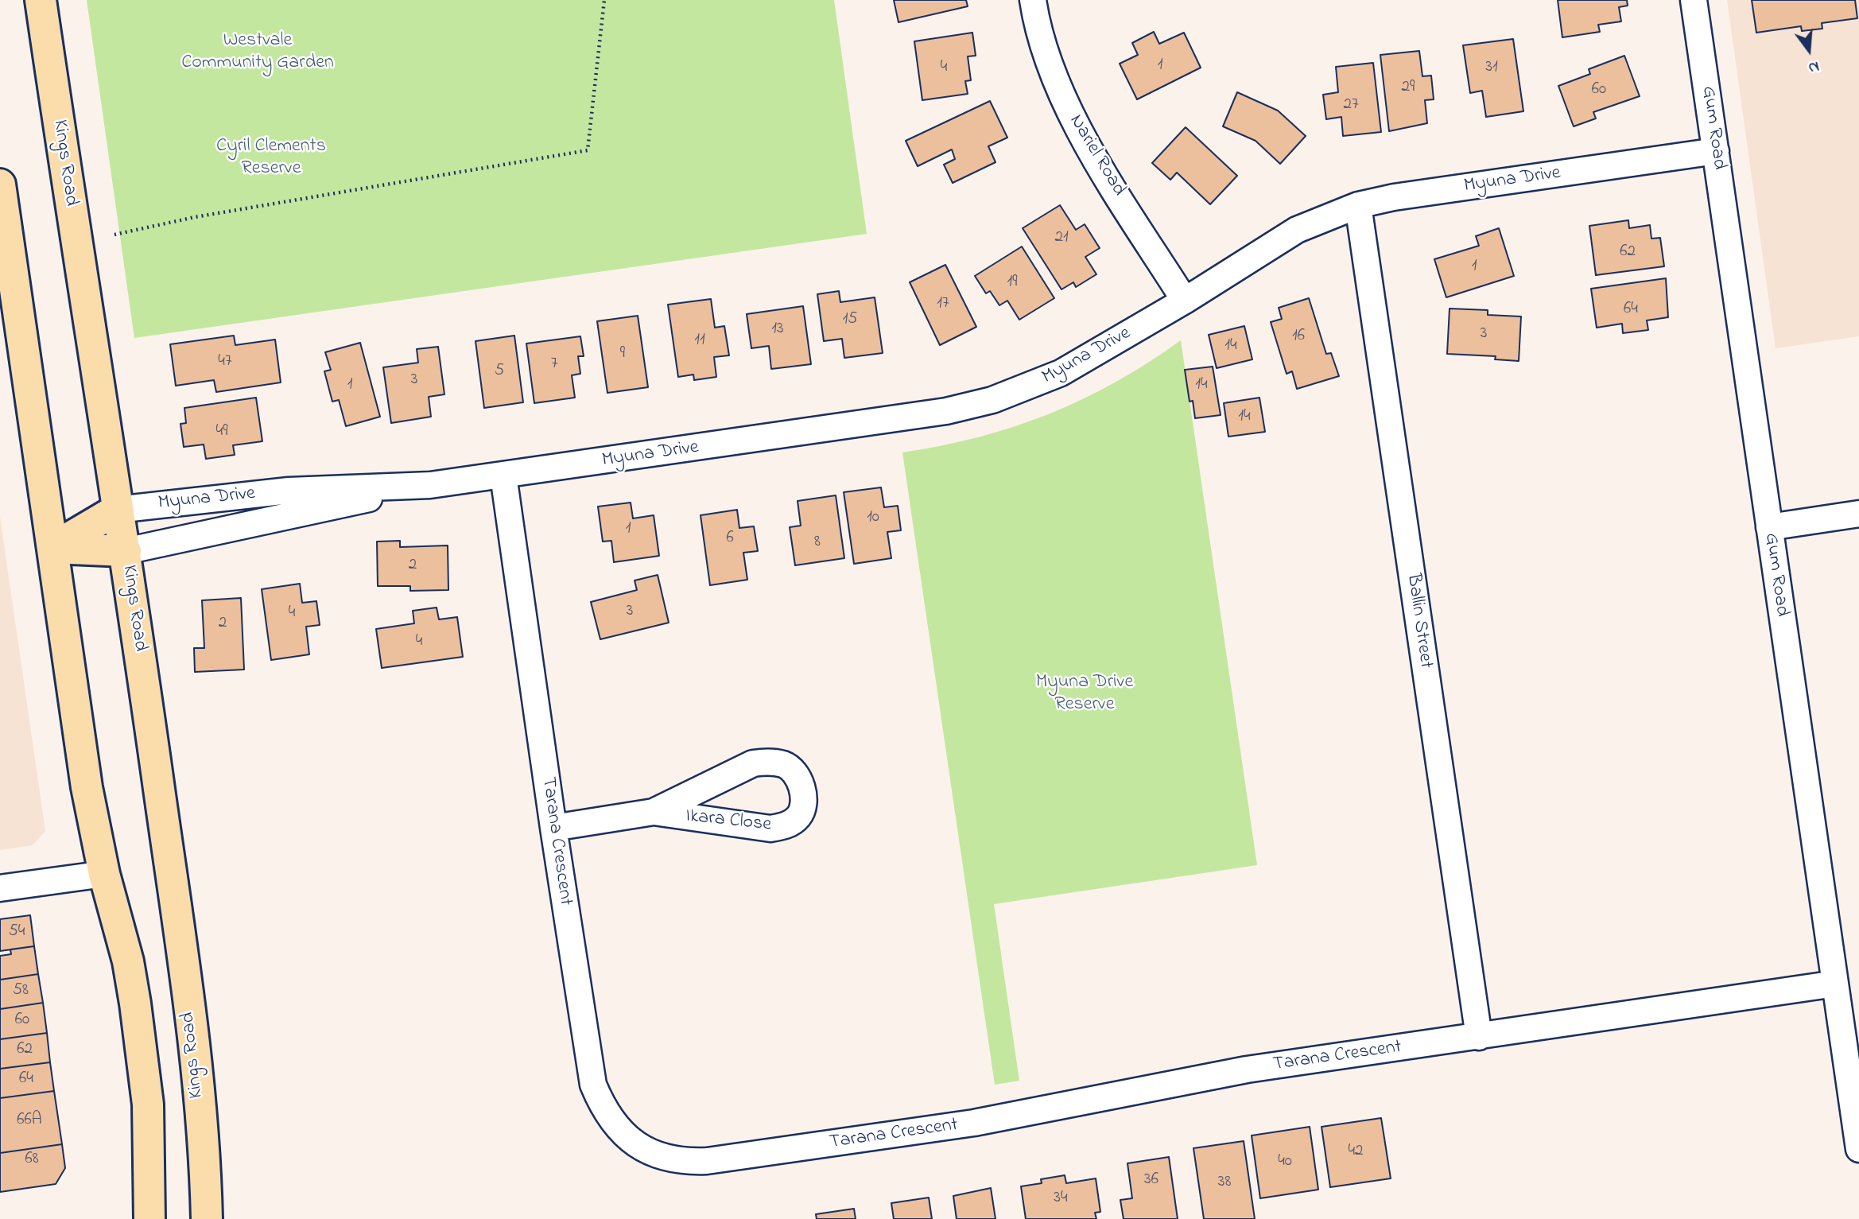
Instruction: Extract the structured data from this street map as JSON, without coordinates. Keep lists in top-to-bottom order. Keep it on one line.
{"streets":{"main road":["Kings Road"],"street":["Gum Road","Nariel Road","Myuna Drive","Ballin Street","Ikara Close","Tarana Crescent"]},"crossings":[["Gum Road","Myuna Drive"],["Gum Road","Tarana Crescent"],["Nariel Road","Myuna Drive"],["Kings Road","Myuna Drive"],["Myuna Drive","Ballin Street"],["Myuna Drive","Tarana Crescent"],["Ballin Street","Tarana Crescent"],["Ikara Close","Tarana Crescent"]],"parks":["Westvale Community Garden","Cyril Clements Reserve","Myuna Drive Reserve"],"house_numbers":["1","4","31","29","60","27","21","62","1","19","17","64","15","13","3","16","11","14","9","47","7","5","3","1","14","14","49","10","1","6","8","2","3","4","2","4","54","58","60","62","64","66A","42","68","40","36","38","34"],"north":"bottom"}
